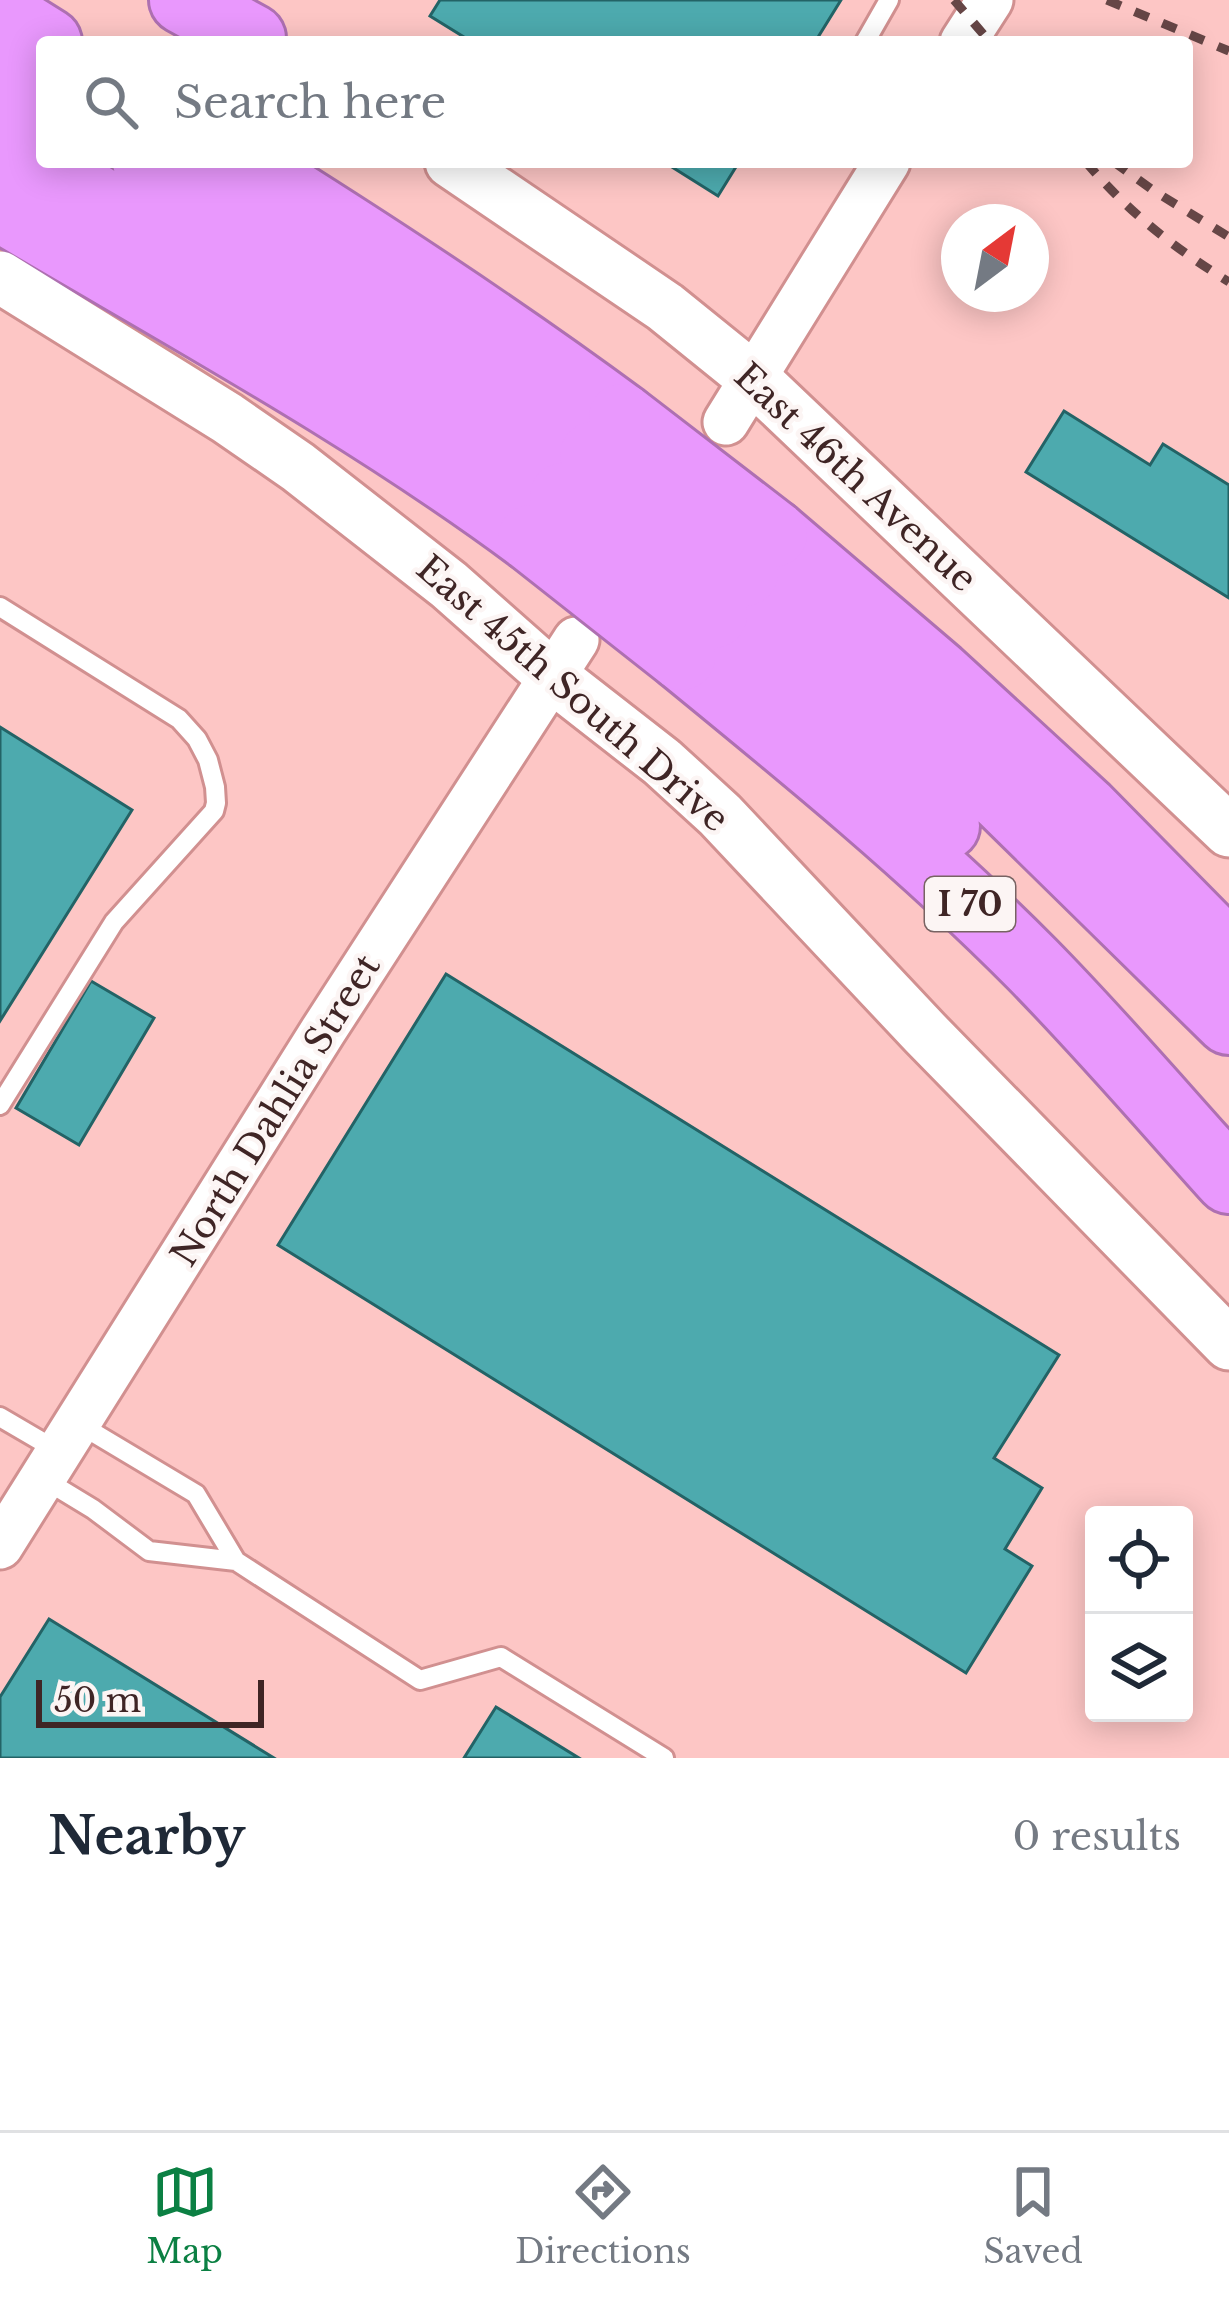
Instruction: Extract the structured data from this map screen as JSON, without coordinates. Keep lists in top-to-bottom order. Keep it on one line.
{"streets":{"highway":["I 70"],"main road":["East 46th Avenue","East 45th South Drive"],"street":["North Dahlia Street"]},"crossings":[["East 45th South Drive","North Dahlia Street"]],"scale_bar":"50 m","north":"top right","page":{"search":"Search here","scale":"50 m","heading":["Nearby","0 results"],"nav":["Map","Directions","Saved"]}}
